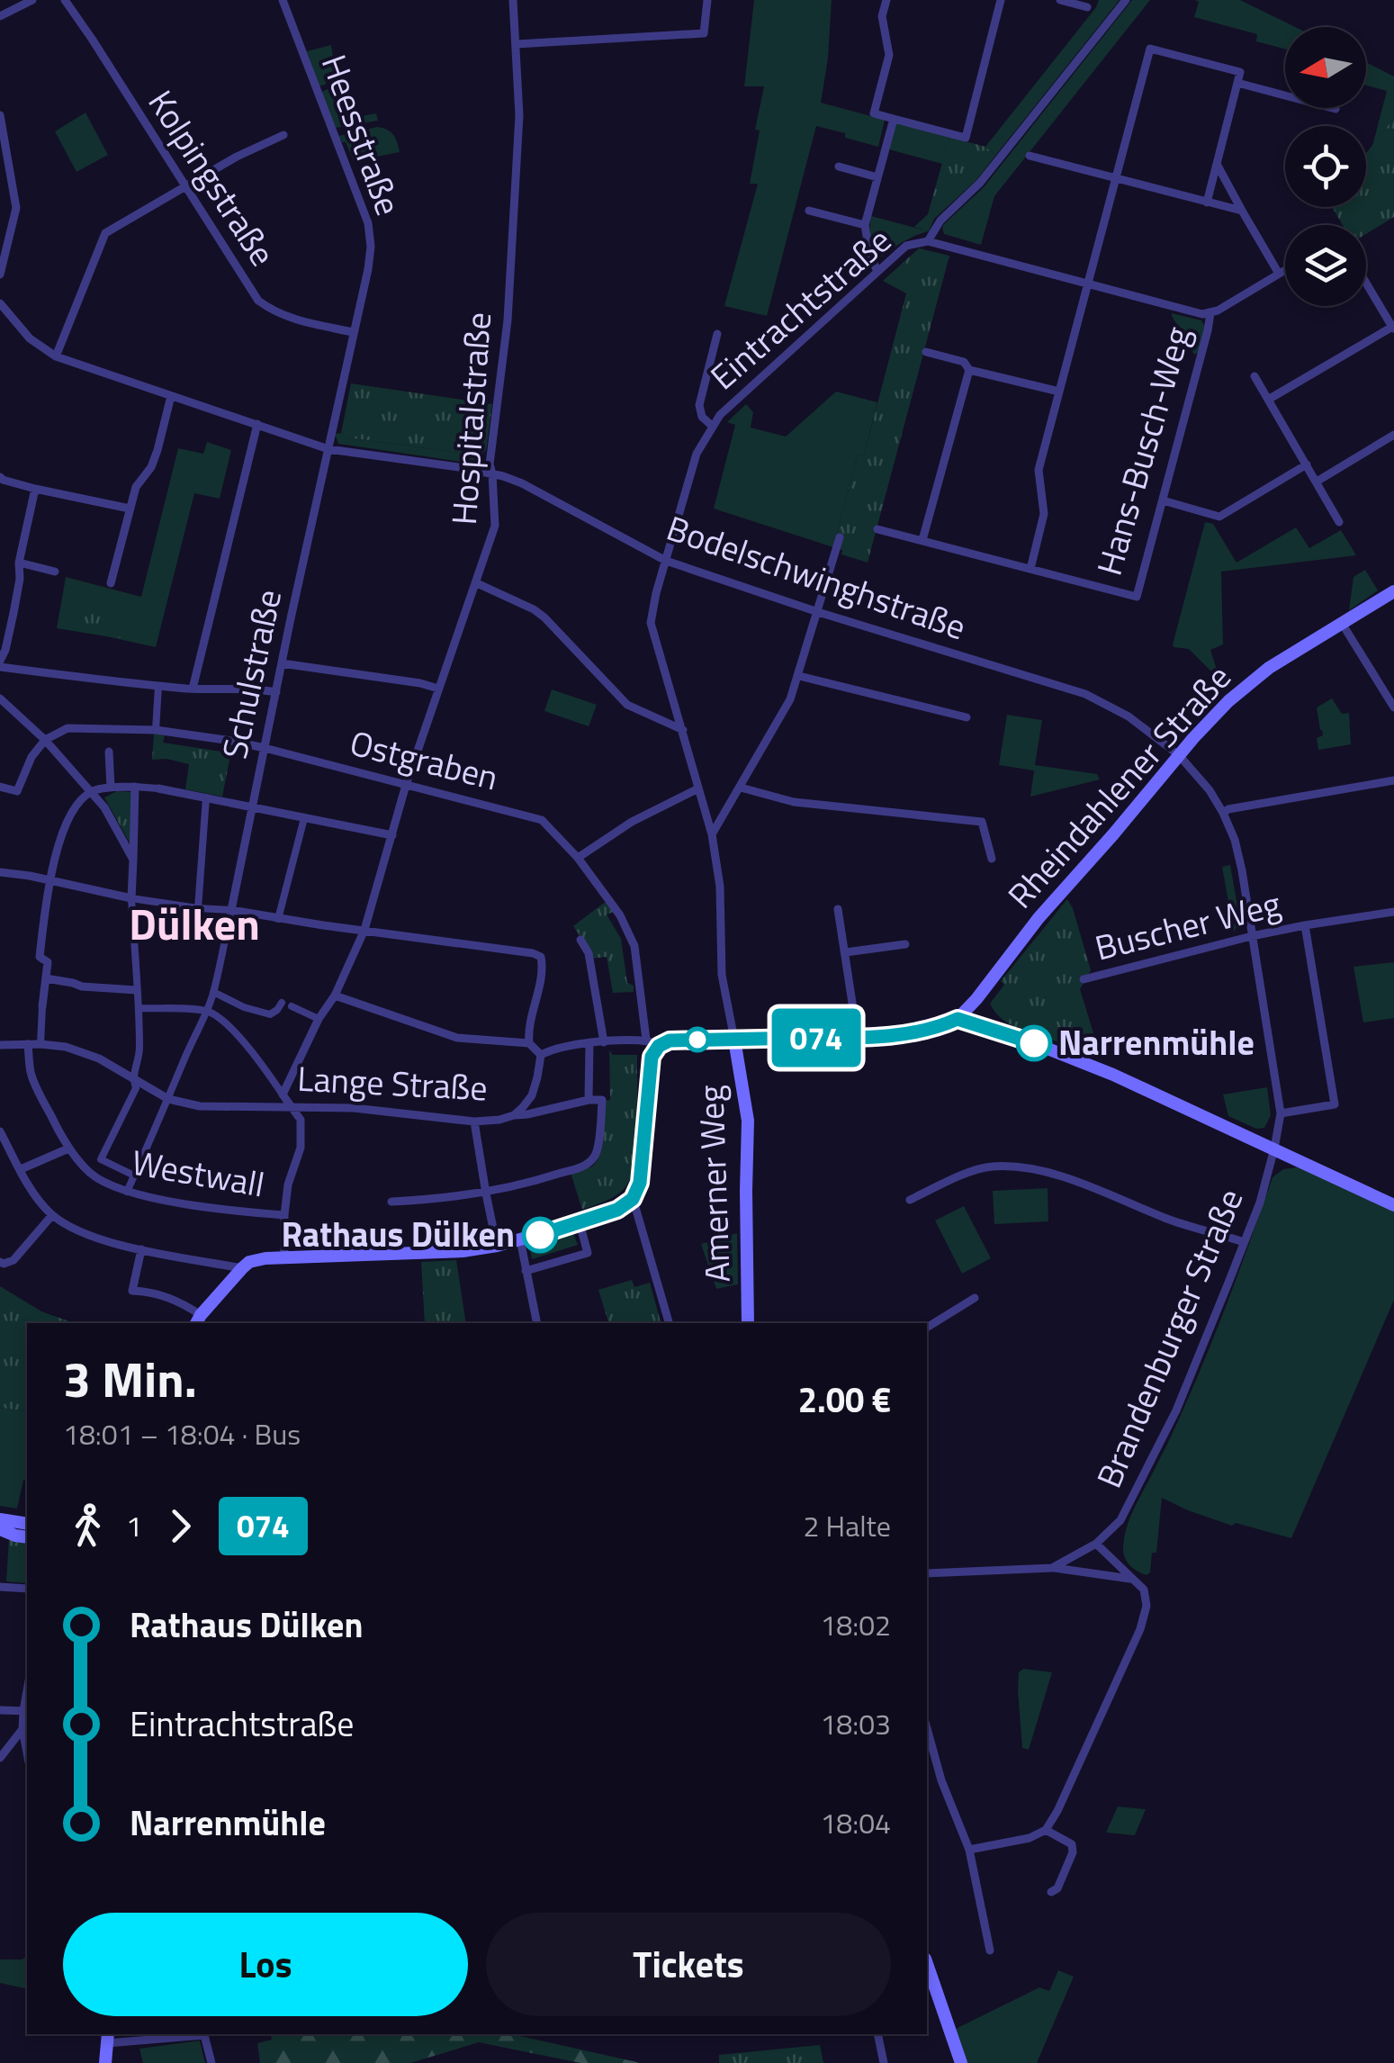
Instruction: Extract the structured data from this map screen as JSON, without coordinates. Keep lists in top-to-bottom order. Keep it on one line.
{"streets":{"main road":["Rheindahlener Straße","Amerner Weg"],"street":["Heesstraße","Kolpingstraße","Eintrachtstraße","Hospitalstraße","Hans-Busch-Weg","Bodelschwinghstraße","Schulstraße","Ostgraben","Buscher Weg","Lange Straße","Westwall","Brandenburger Straße"]},"crossings":[["Heesstraße","Kolpingstraße"],["Heesstraße","Bodelschwinghstraße"],["Heesstraße","Schulstraße"],["Eintrachtstraße","Bodelschwinghstraße"],["Eintrachtstraße","Amerner Weg"],["Hospitalstraße","Bodelschwinghstraße"],["Hospitalstraße","Ostgraben"],["Bodelschwinghstraße","Schulstraße"],["Bodelschwinghstraße","Rheindahlener Straße"],["Bodelschwinghstraße","Buscher Weg"],["Bodelschwinghstraße","Brandenburger Straße"],["Schulstraße","Ostgraben"],["Lange Straße","Westwall"]],"districts":["Dülken"],"places":["Narrenmühle","Rathaus Dülken"],"lines":["bus line 074"],"north":"left","page":{"on_map":"074","heading":["3 Min.","18:01 – 18:04 · Bus","2.00 €"],"legs":["1","074","2 Halte"],"list":[{"name":"Rathaus Dülken","value":"18:02"},{"name":"Eintrachtstraße","value":"18:03"},{"name":"Narrenmühle","value":"18:04"}],"buttons":["Los","Tickets"]}}
